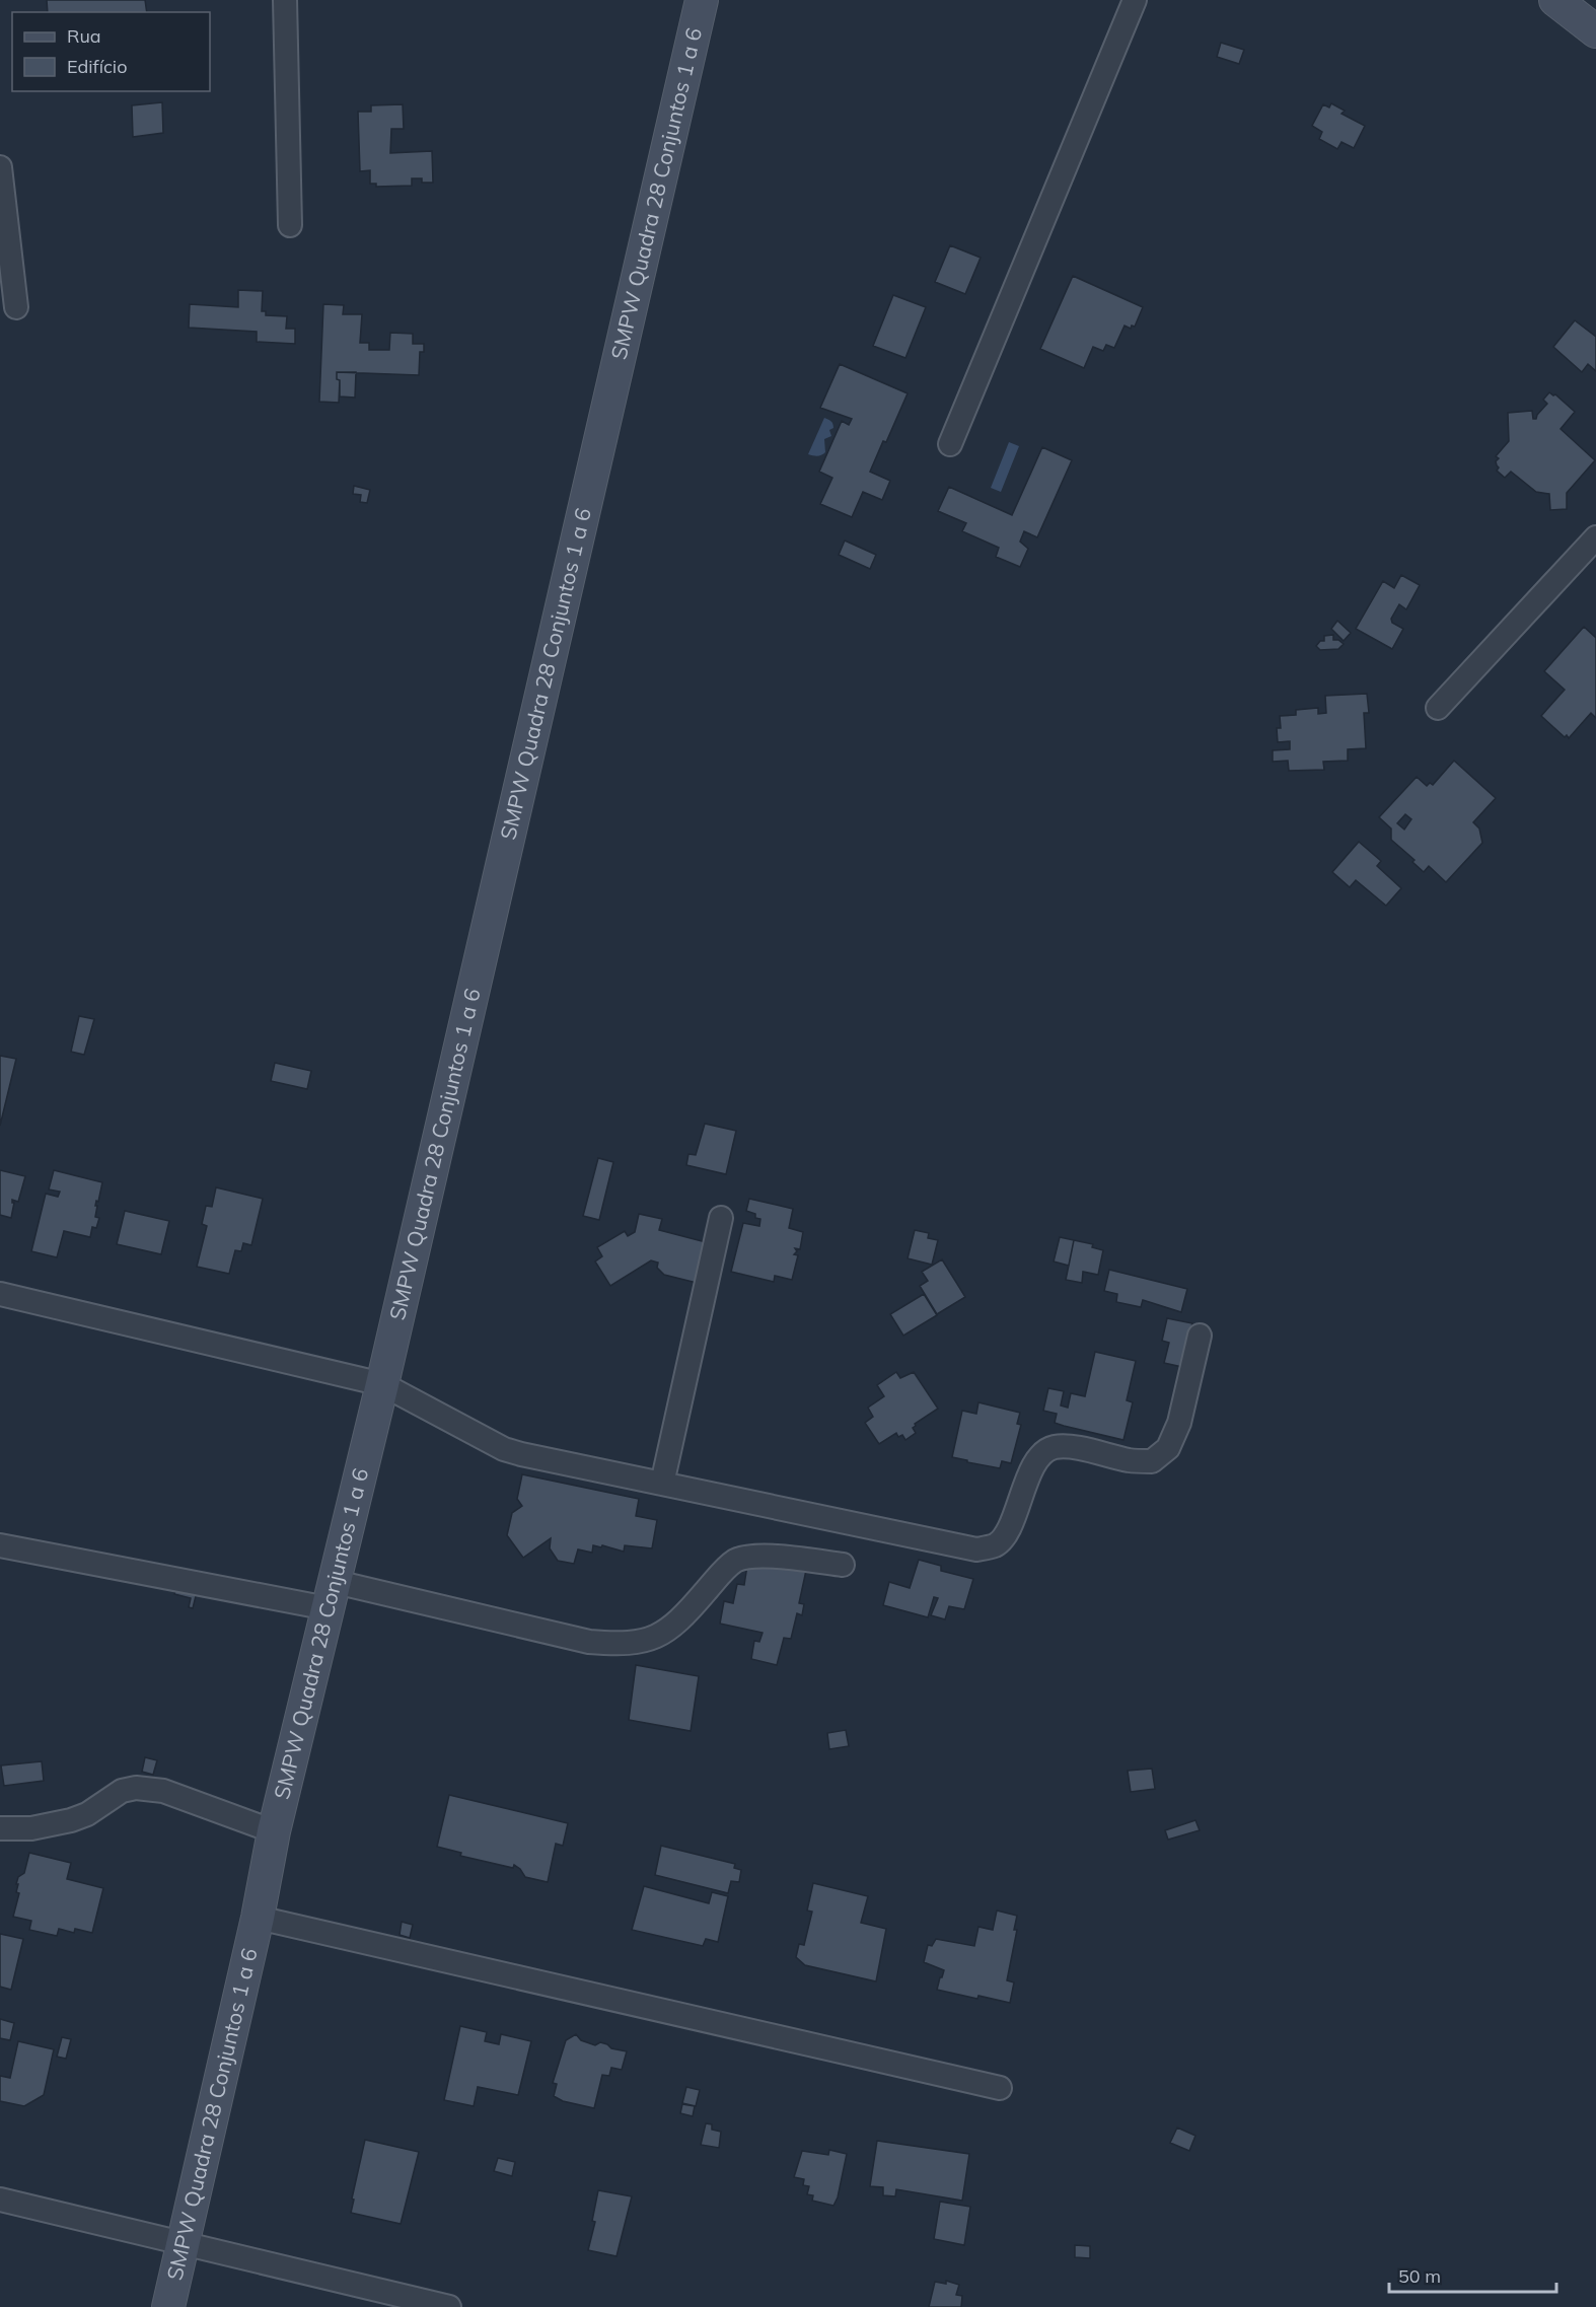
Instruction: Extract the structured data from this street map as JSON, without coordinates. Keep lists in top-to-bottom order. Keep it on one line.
{"streets":{"street":["SMPW Quadra 28 Conjuntos 1 a 6"]},"legend":["Rua","Edifício"],"scale_bar":"50 m"}
